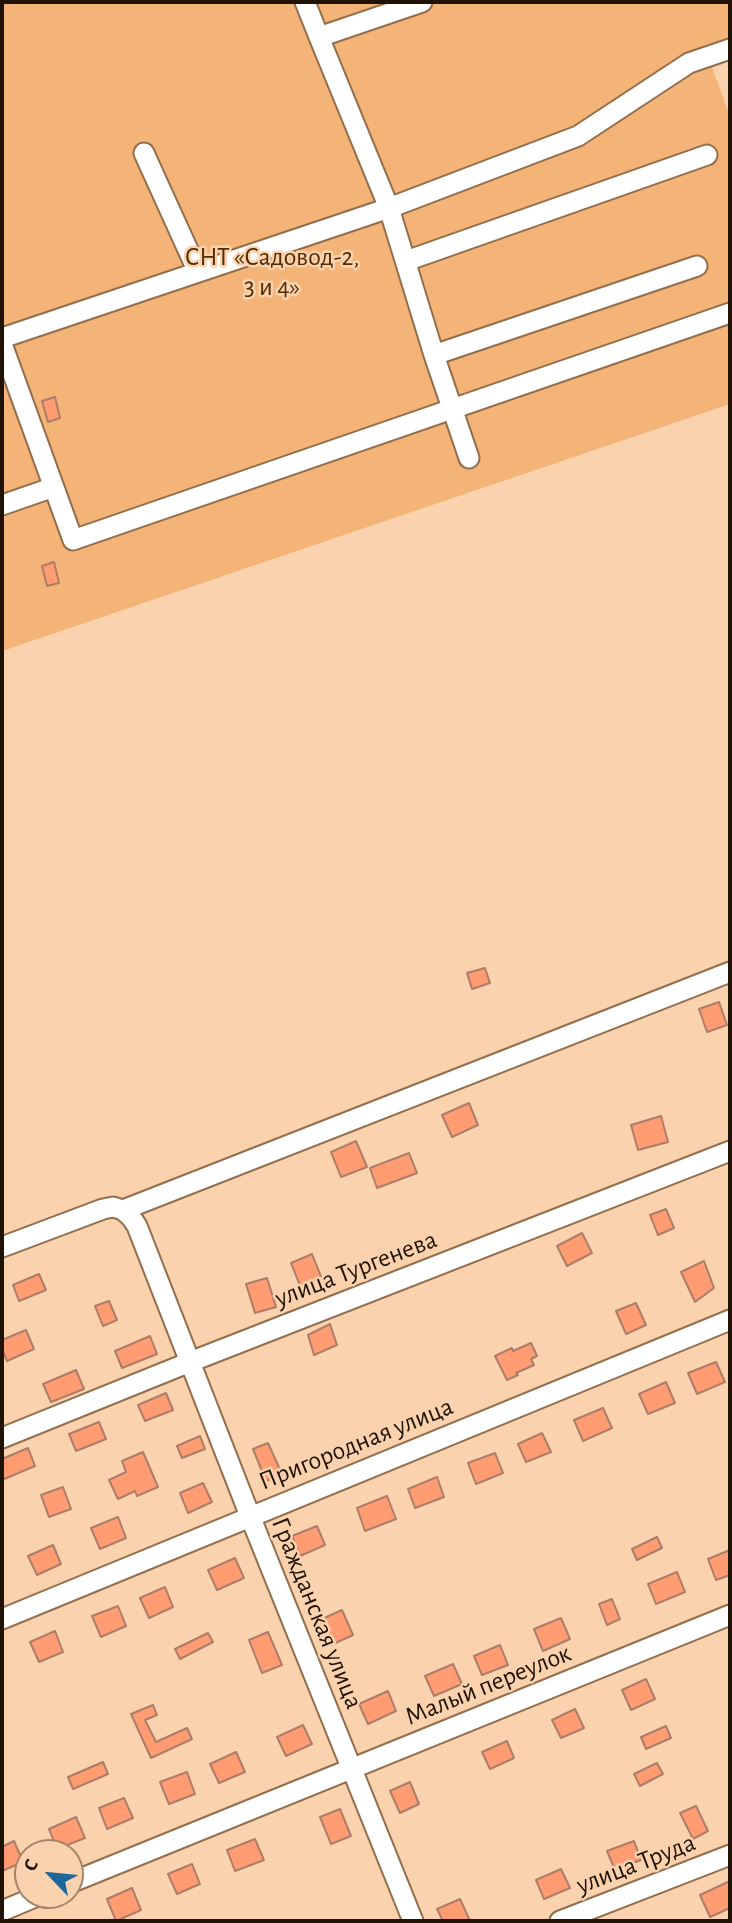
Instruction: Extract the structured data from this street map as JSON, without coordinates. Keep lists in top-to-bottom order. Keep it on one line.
{"streets":{"street":["улица Тургенева","Пригородная улица","Гражданская улица","Малый переулок","улица Труда"]},"crossings":[["улица Тургенева","Гражданская улица"],["Пригородная улица","Гражданская улица"],["Гражданская улица","Малый переулок"]],"parks":["СНТ «Садовод-2, 3 и 4»"],"north":"top left"}
